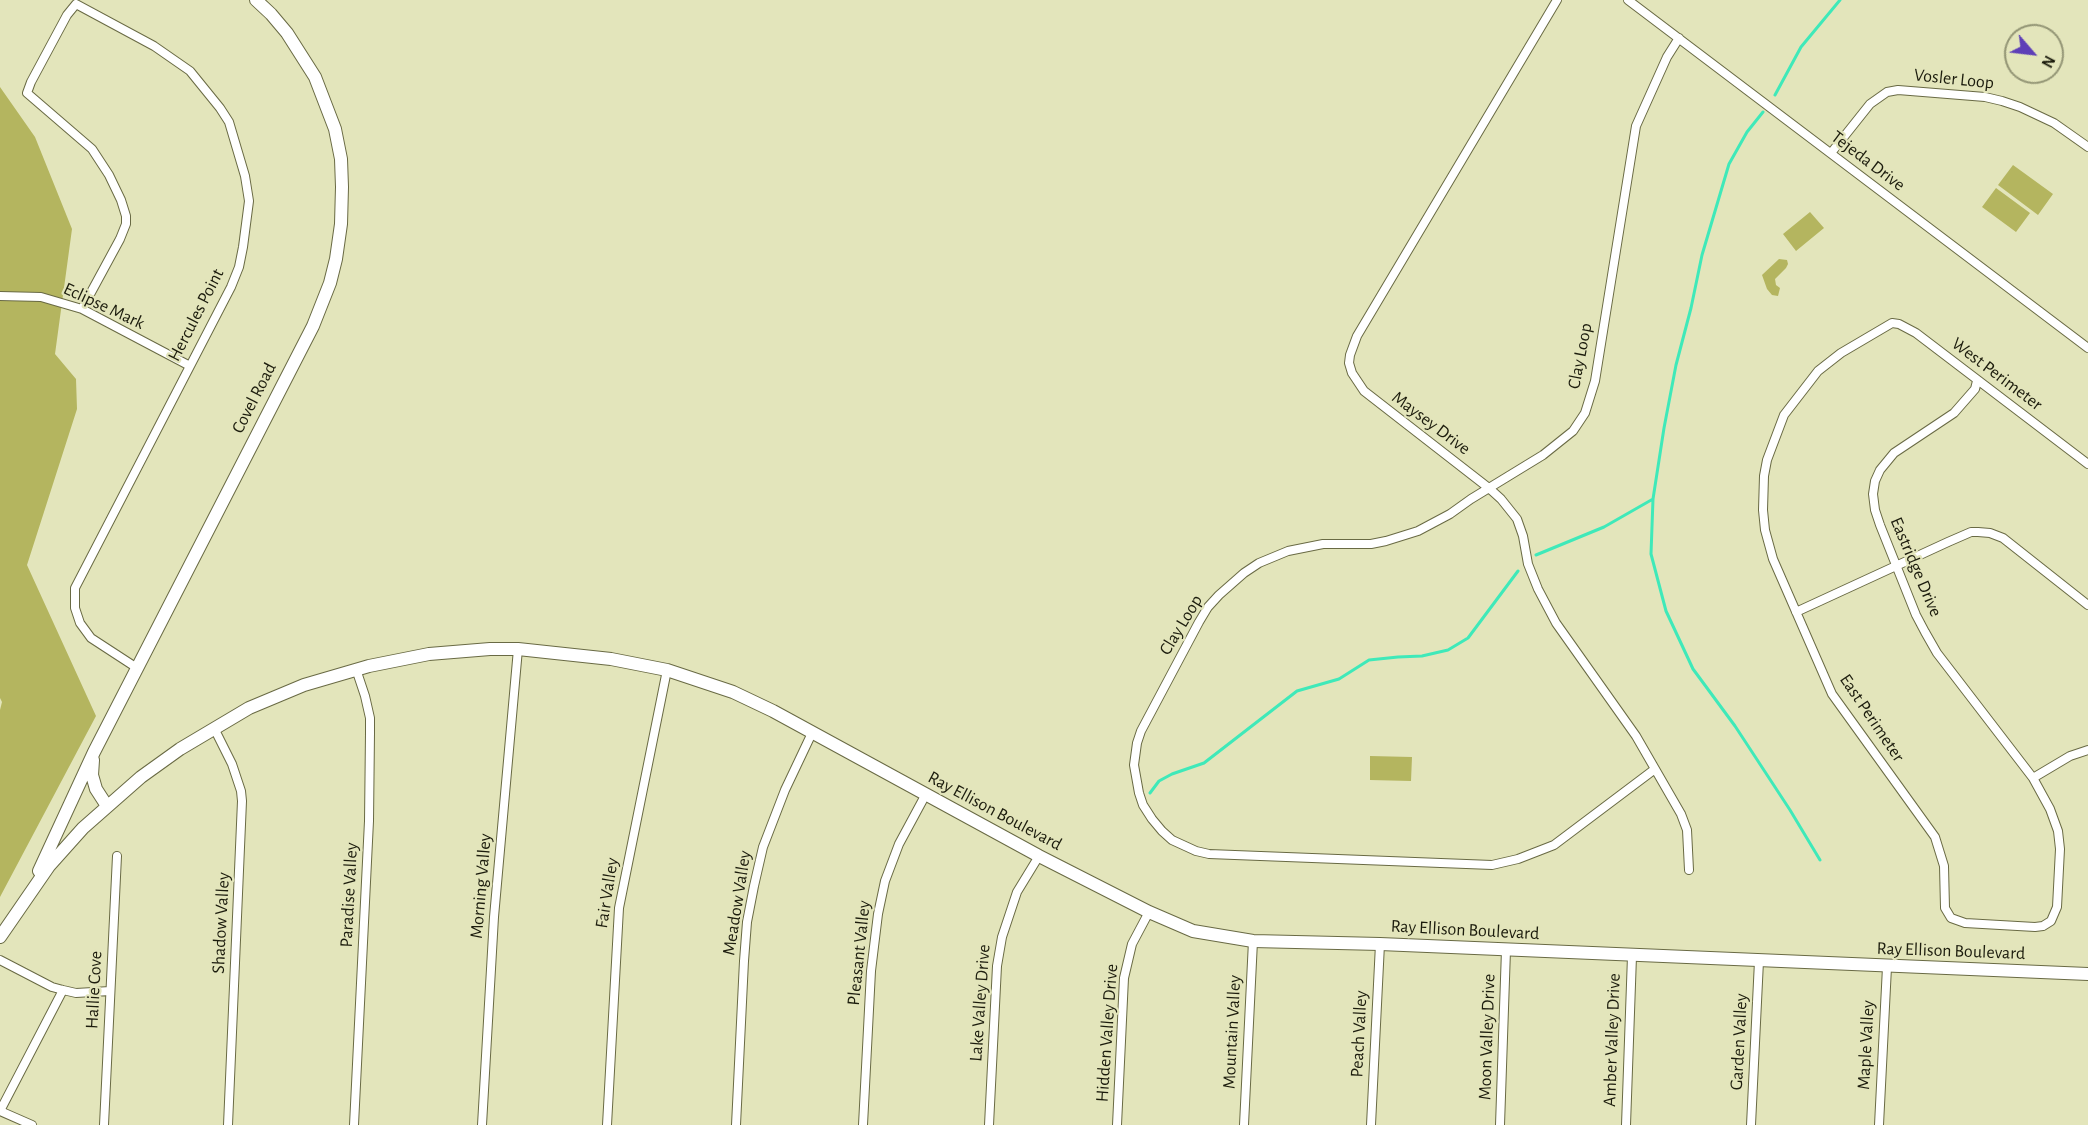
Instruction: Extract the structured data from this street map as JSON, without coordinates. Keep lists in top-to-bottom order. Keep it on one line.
{"streets":{"street":["Vosler Loop","Tejeda Drive","Eclipse Mark","Hercules Point","Clay Loop","West Perimeter","Covel Road","Maysey Drive","Eastridge Drive","East Perimeter","Ray Ellison Boulevard","Morning Valley","Fair Valley","Paradise Valley","Meadow Valley","Shadow Valley","Pleasant Valley","Hallie Cove","Lake Valley Drive","Mountain Valley","Hidden Valley Drive","Peach Valley","Moon Valley Drive","Amber Valley Drive","Garden Valley","Maple Valley"]},"crossings":[["Vosler Loop","Tejeda Drive"],["Tejeda Drive","Clay Loop"],["Eclipse Mark","Hercules Point"],["Hercules Point","Covel Road"],["Clay Loop","Maysey Drive"],["West Perimeter","Eastridge Drive"],["West Perimeter","East Perimeter"],["Covel Road","Ray Ellison Boulevard"],["Eastridge Drive","East Perimeter"],["Ray Ellison Boulevard","Morning Valley"],["Ray Ellison Boulevard","Fair Valley"],["Ray Ellison Boulevard","Paradise Valley"],["Ray Ellison Boulevard","Meadow Valley"],["Ray Ellison Boulevard","Shadow Valley"],["Ray Ellison Boulevard","Pleasant Valley"],["Ray Ellison Boulevard","Lake Valley Drive"],["Ray Ellison Boulevard","Mountain Valley"],["Ray Ellison Boulevard","Hidden Valley Drive"],["Ray Ellison Boulevard","Peach Valley"],["Ray Ellison Boulevard","Moon Valley Drive"],["Ray Ellison Boulevard","Amber Valley Drive"],["Ray Ellison Boulevard","Garden Valley"],["Ray Ellison Boulevard","Maple Valley"]],"north":"bottom right"}
